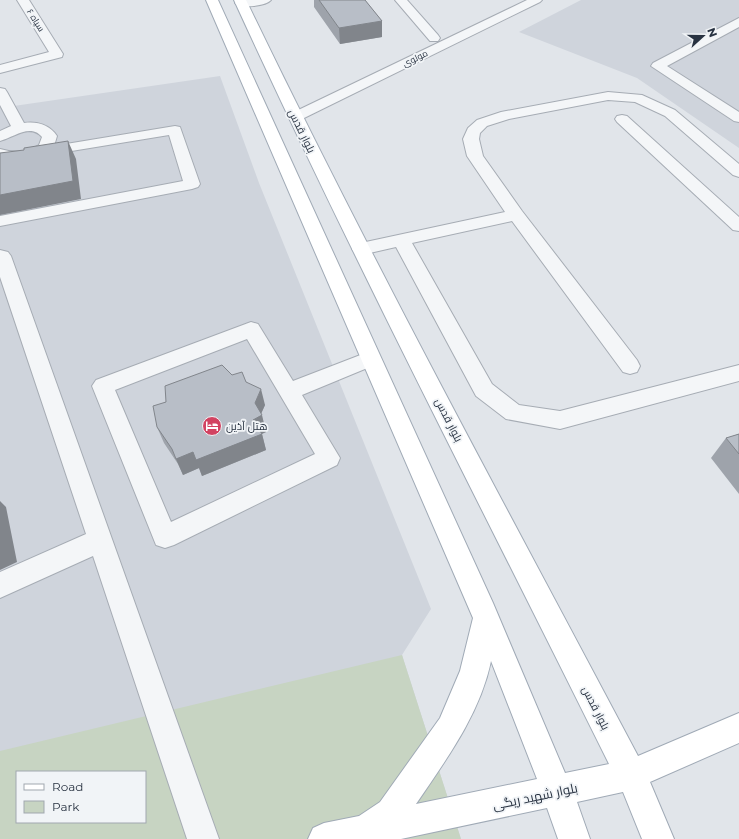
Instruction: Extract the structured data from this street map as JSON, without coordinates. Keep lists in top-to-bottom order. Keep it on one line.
{"streets":{"main road":["بلوار قدس","بلوار شهید ریگی"],"street":["سپاه ۶","مولوی"]},"crossings":[["مولوی","بلوار قدس"],["بلوار قدس","بلوار شهید ریگی"]],"places":{"hotel":["هتل آذین"]},"legend":["Road","Park"],"north":"right"}
